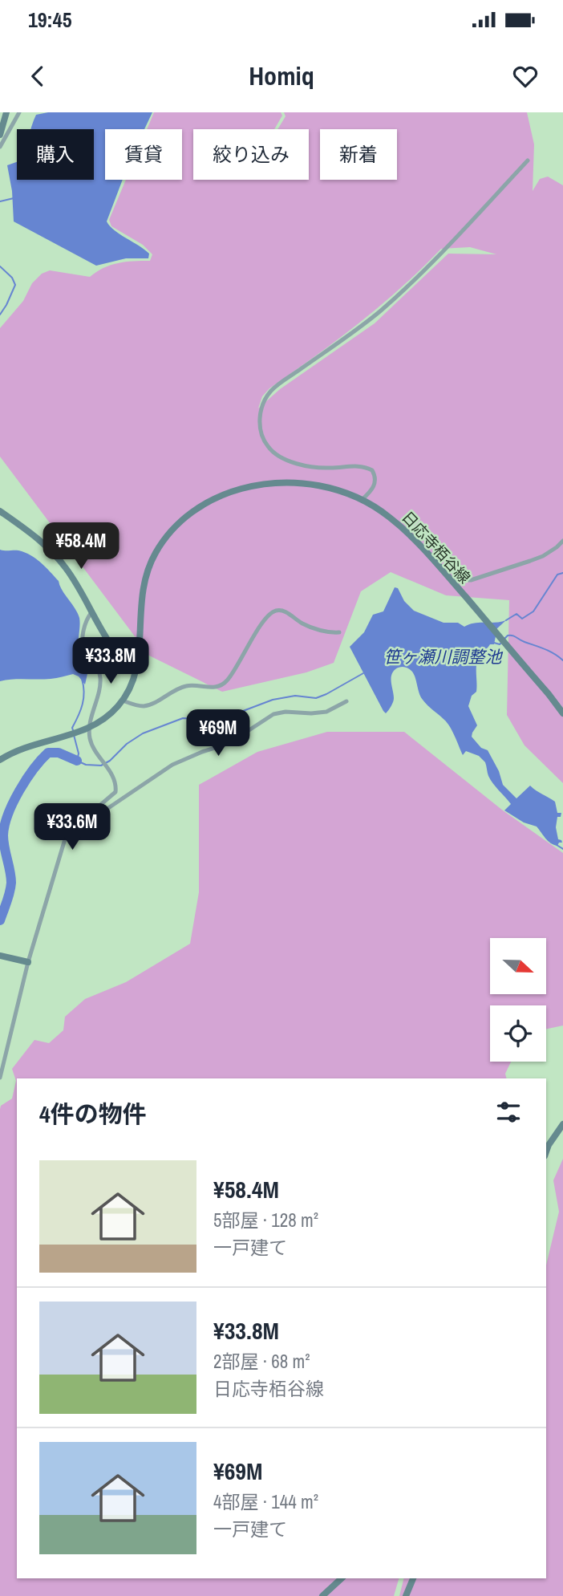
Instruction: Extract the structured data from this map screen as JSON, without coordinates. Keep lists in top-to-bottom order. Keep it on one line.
{"streets":{"main road":["日応寺栢谷線"]},"water":["笹ヶ瀬川調整池"],"north":"right","page":{"status":"19:45","header":"Homiq","chip":["購入","賃貸","絞り込み","新着"],"price":["¥58.4M","¥33.8M","¥69M","¥33.6M"],"heading":"4件の物件","list":[{"name":"¥58.4M","note":"5部屋 · 128 m² · 一戸建て"},{"name":"¥33.8M","note":"2部屋 · 68 m² · 日応寺栢谷線"},{"name":"¥69M","note":"4部屋 · 144 m² · 一戸建て"}]}}
